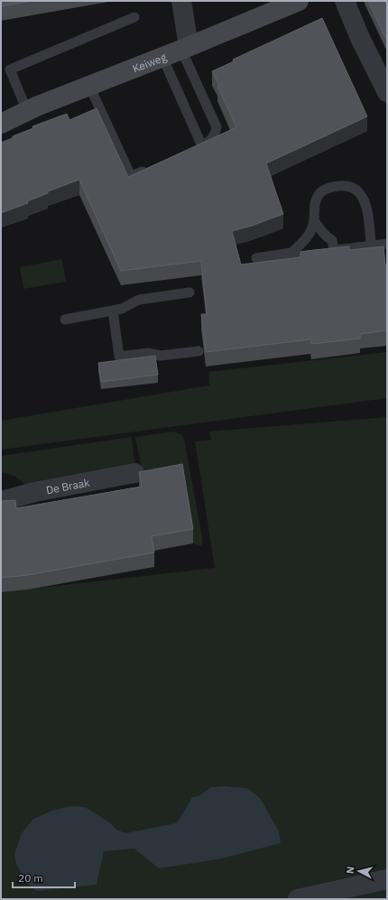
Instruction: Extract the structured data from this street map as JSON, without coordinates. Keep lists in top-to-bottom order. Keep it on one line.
{"streets":{"street":["Keiweg","De Braak"]},"scale_bar":"20 m","north":"left"}
